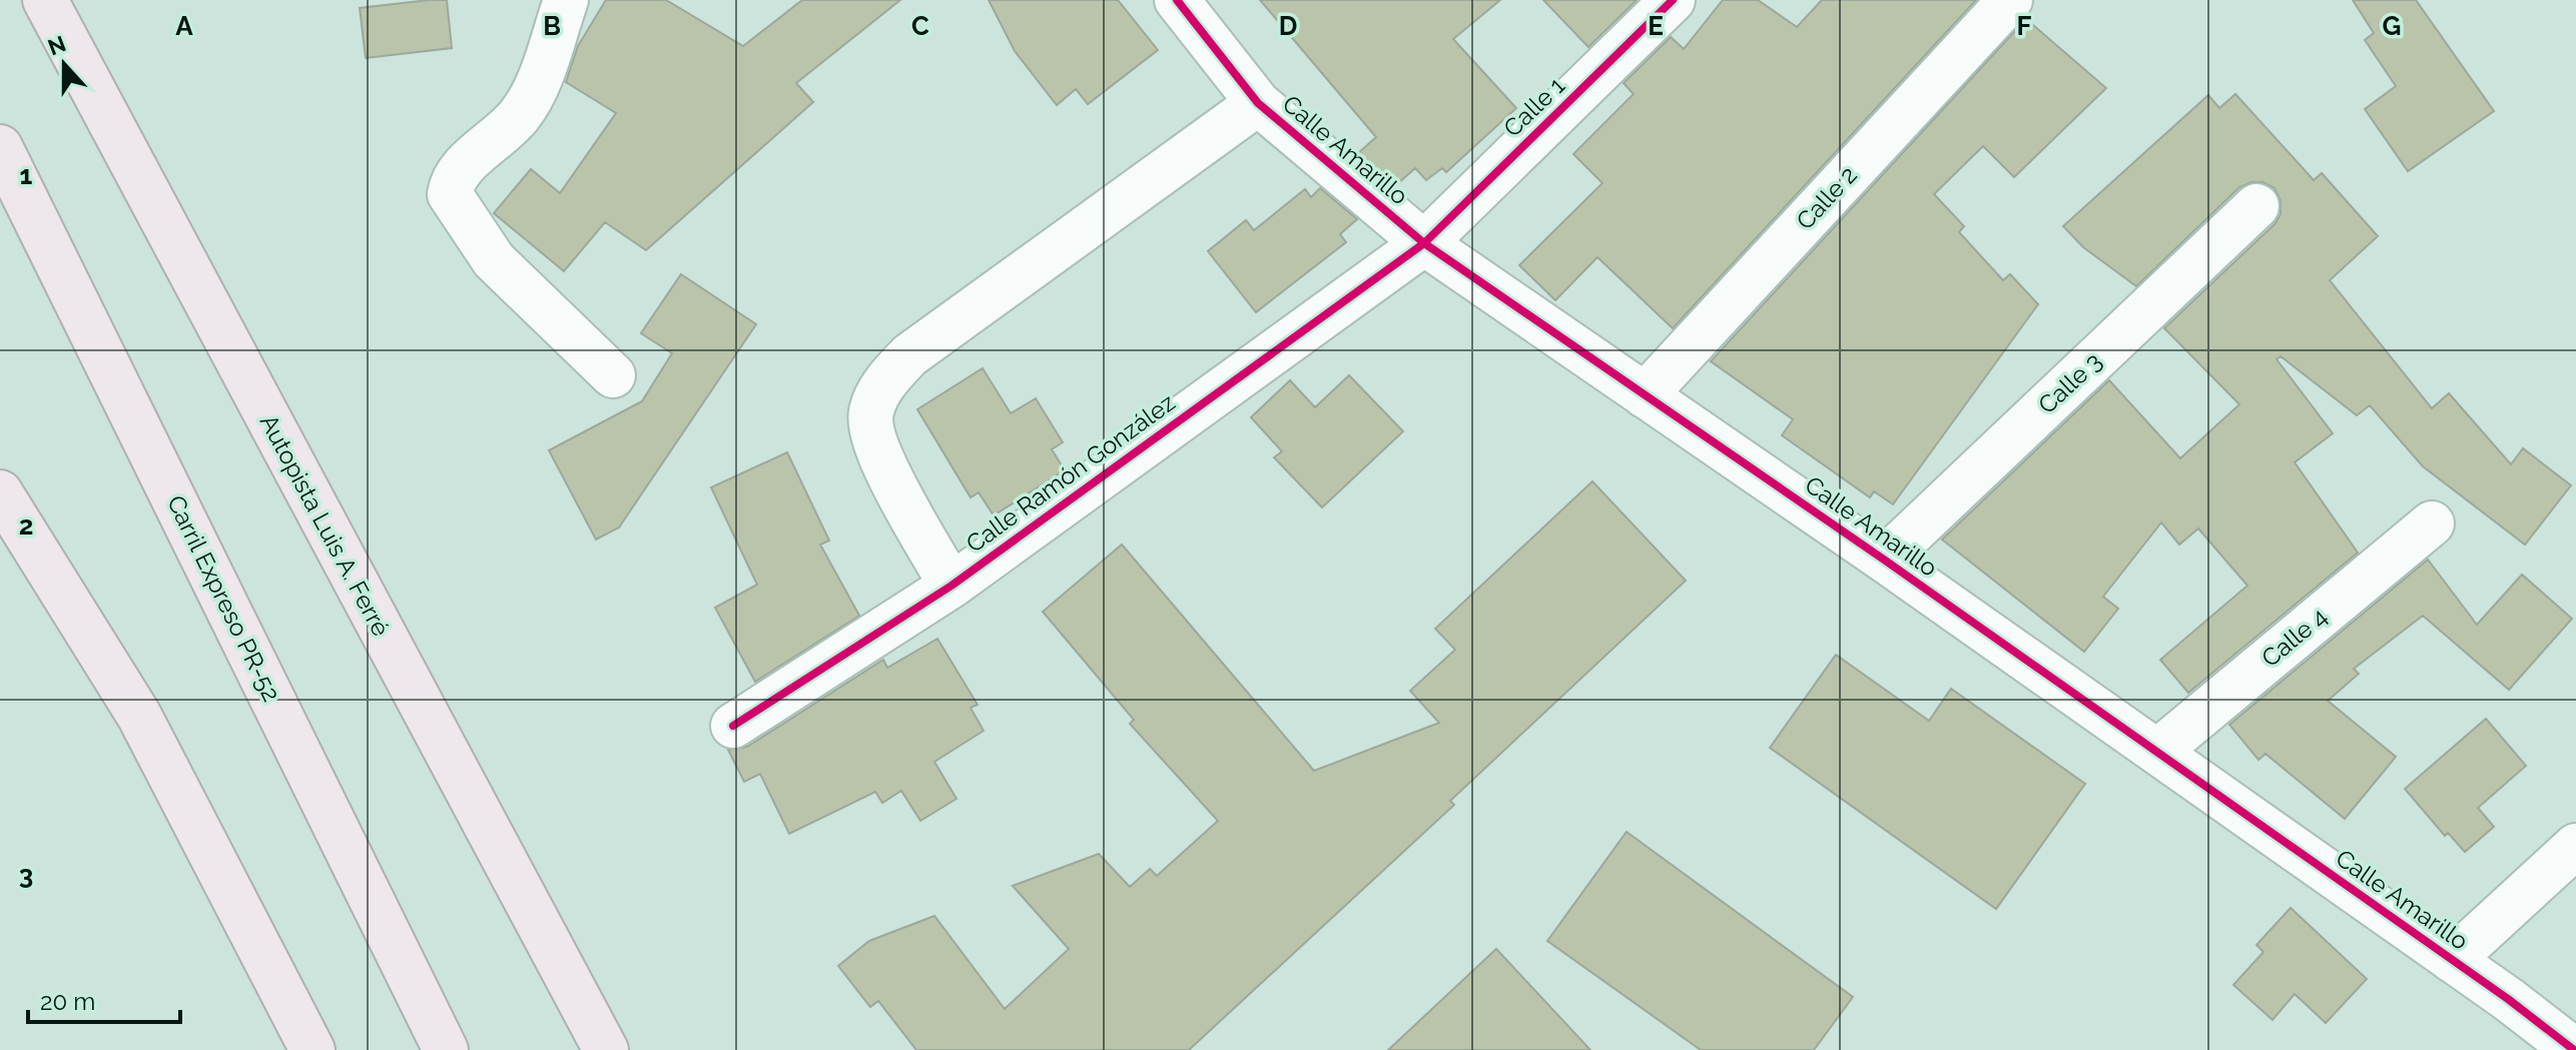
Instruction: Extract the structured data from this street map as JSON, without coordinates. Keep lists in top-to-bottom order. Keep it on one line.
{"streets":{"highway":["Autopista Luis A. Ferré","Carril Expreso PR-52"],"street":["Calle 1","Calle Amarillo","Calle 2","Calle 3","Calle Ramón González","Calle 4"]},"crossings":[["Calle 1","Calle Amarillo"],["Calle 1","Calle Ramón González"],["Calle Amarillo","Calle 2"],["Calle Amarillo","Calle 3"],["Calle Amarillo","Calle Ramón González"],["Calle Amarillo","Calle 4"]],"scale_bar":"20 m","north":"top","grid":{"columns":["A","B","C","D","E","F","G"],"rows":["1","2","3"]}}
